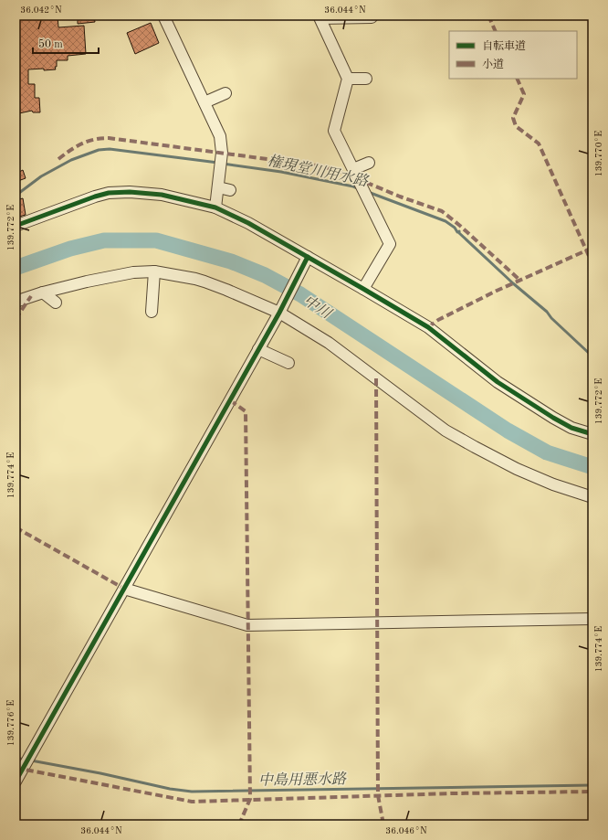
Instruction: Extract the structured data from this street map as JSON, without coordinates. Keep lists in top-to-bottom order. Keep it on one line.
{"water":["権現堂川用水路","中川","中島用悪水路"],"legend":["自転車道","小道"],"scale_bar":"50 m","coordinates":["36.042°N","36.044°N","139.770°E","139.772°E","139.774°E","139.776°E","36.046°N"]}
